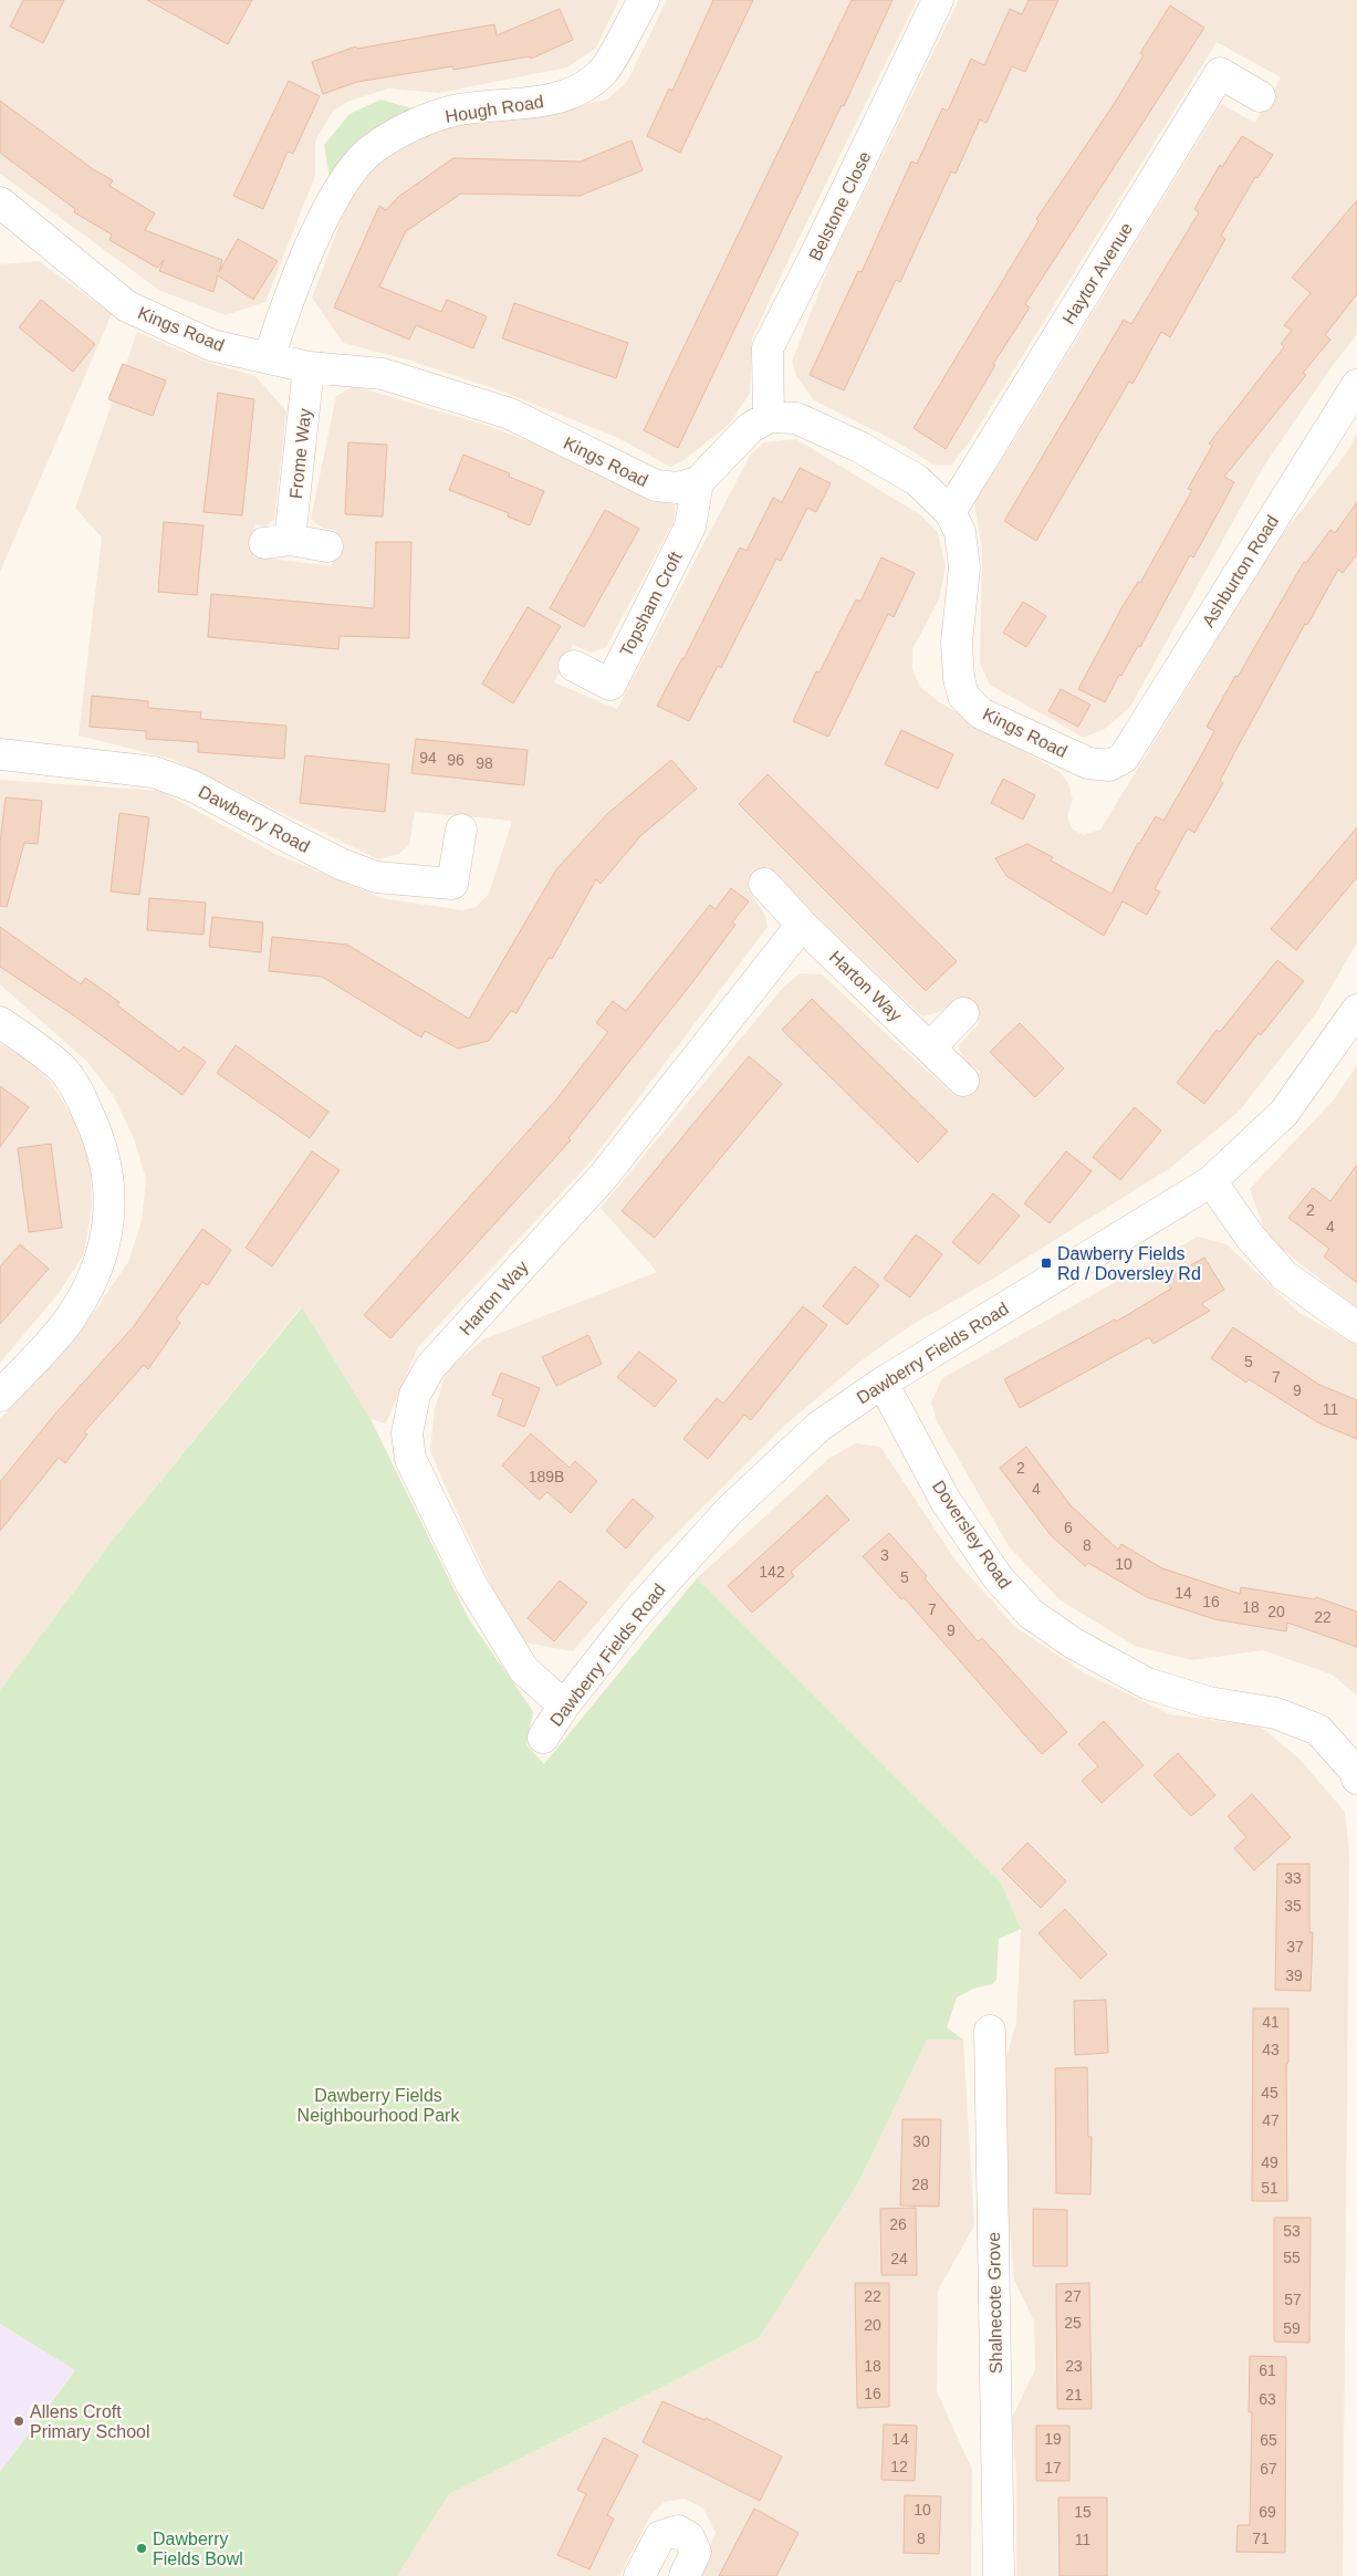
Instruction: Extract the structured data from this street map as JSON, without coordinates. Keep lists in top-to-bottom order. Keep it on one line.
{"streets":{"street":["Hough Road","Belstone Close","Haytor Avenue","Kings Road","Frome Way","Ashburton Road","Topsham Croft","Dawberry Road","Harton Way","Dawberry Fields Road","Doversley Road","Shalnecote Grove"]},"crossings":[["Hough Road","Kings Road"],["Belstone Close","Kings Road"],["Haytor Avenue","Kings Road"],["Kings Road","Frome Way"],["Kings Road","Ashburton Road"],["Kings Road","Topsham Croft"],["Harton Way","Dawberry Fields Road"],["Dawberry Fields Road","Doversley Road"]],"parks":["Dawberry Fields Neighbourhood Park"],"places":{"transit":["Dawberry Fields Rd / Doversley Rd"],"other":["Allens Croft Primary School","Dawberry Fields Bowl"]},"house_numbers":["94","96","98","2","4","5","7","9","11","2","189B","4","6","8","3","10","142","5","14","16","18","7","20","22","9","33","35","37","39","41","43","45","47","30","49","28","51","26","53","55","24","22","27","57","25","20","59","18","23","61","16","21","63","14","19","65","12","17","67","10","15","69","8","71","11"]}
